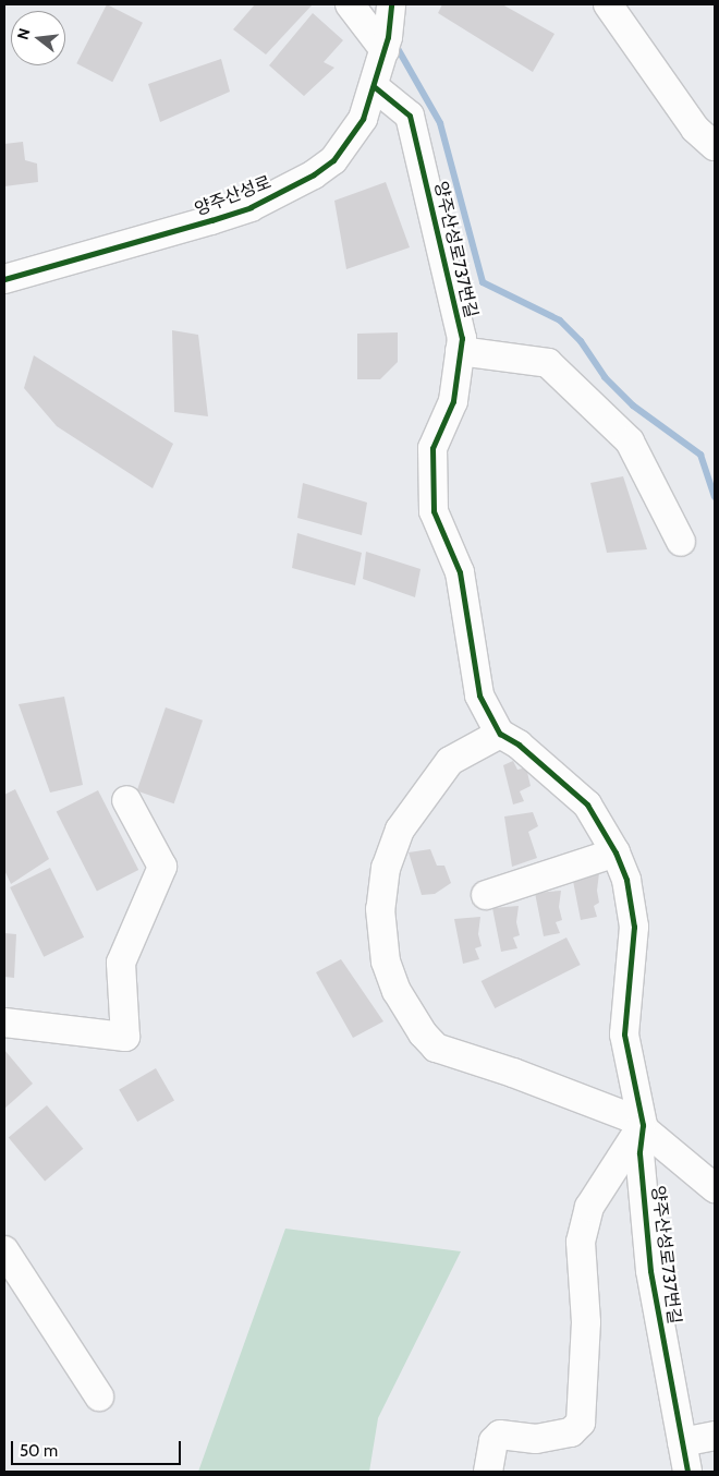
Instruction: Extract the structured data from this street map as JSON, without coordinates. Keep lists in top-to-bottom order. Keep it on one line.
{"streets":{"street":["양주산성로","양주산성로737번길"]},"crossings":[["양주산성로","양주산성로737번길"]],"scale_bar":"50 m","north":"left"}
